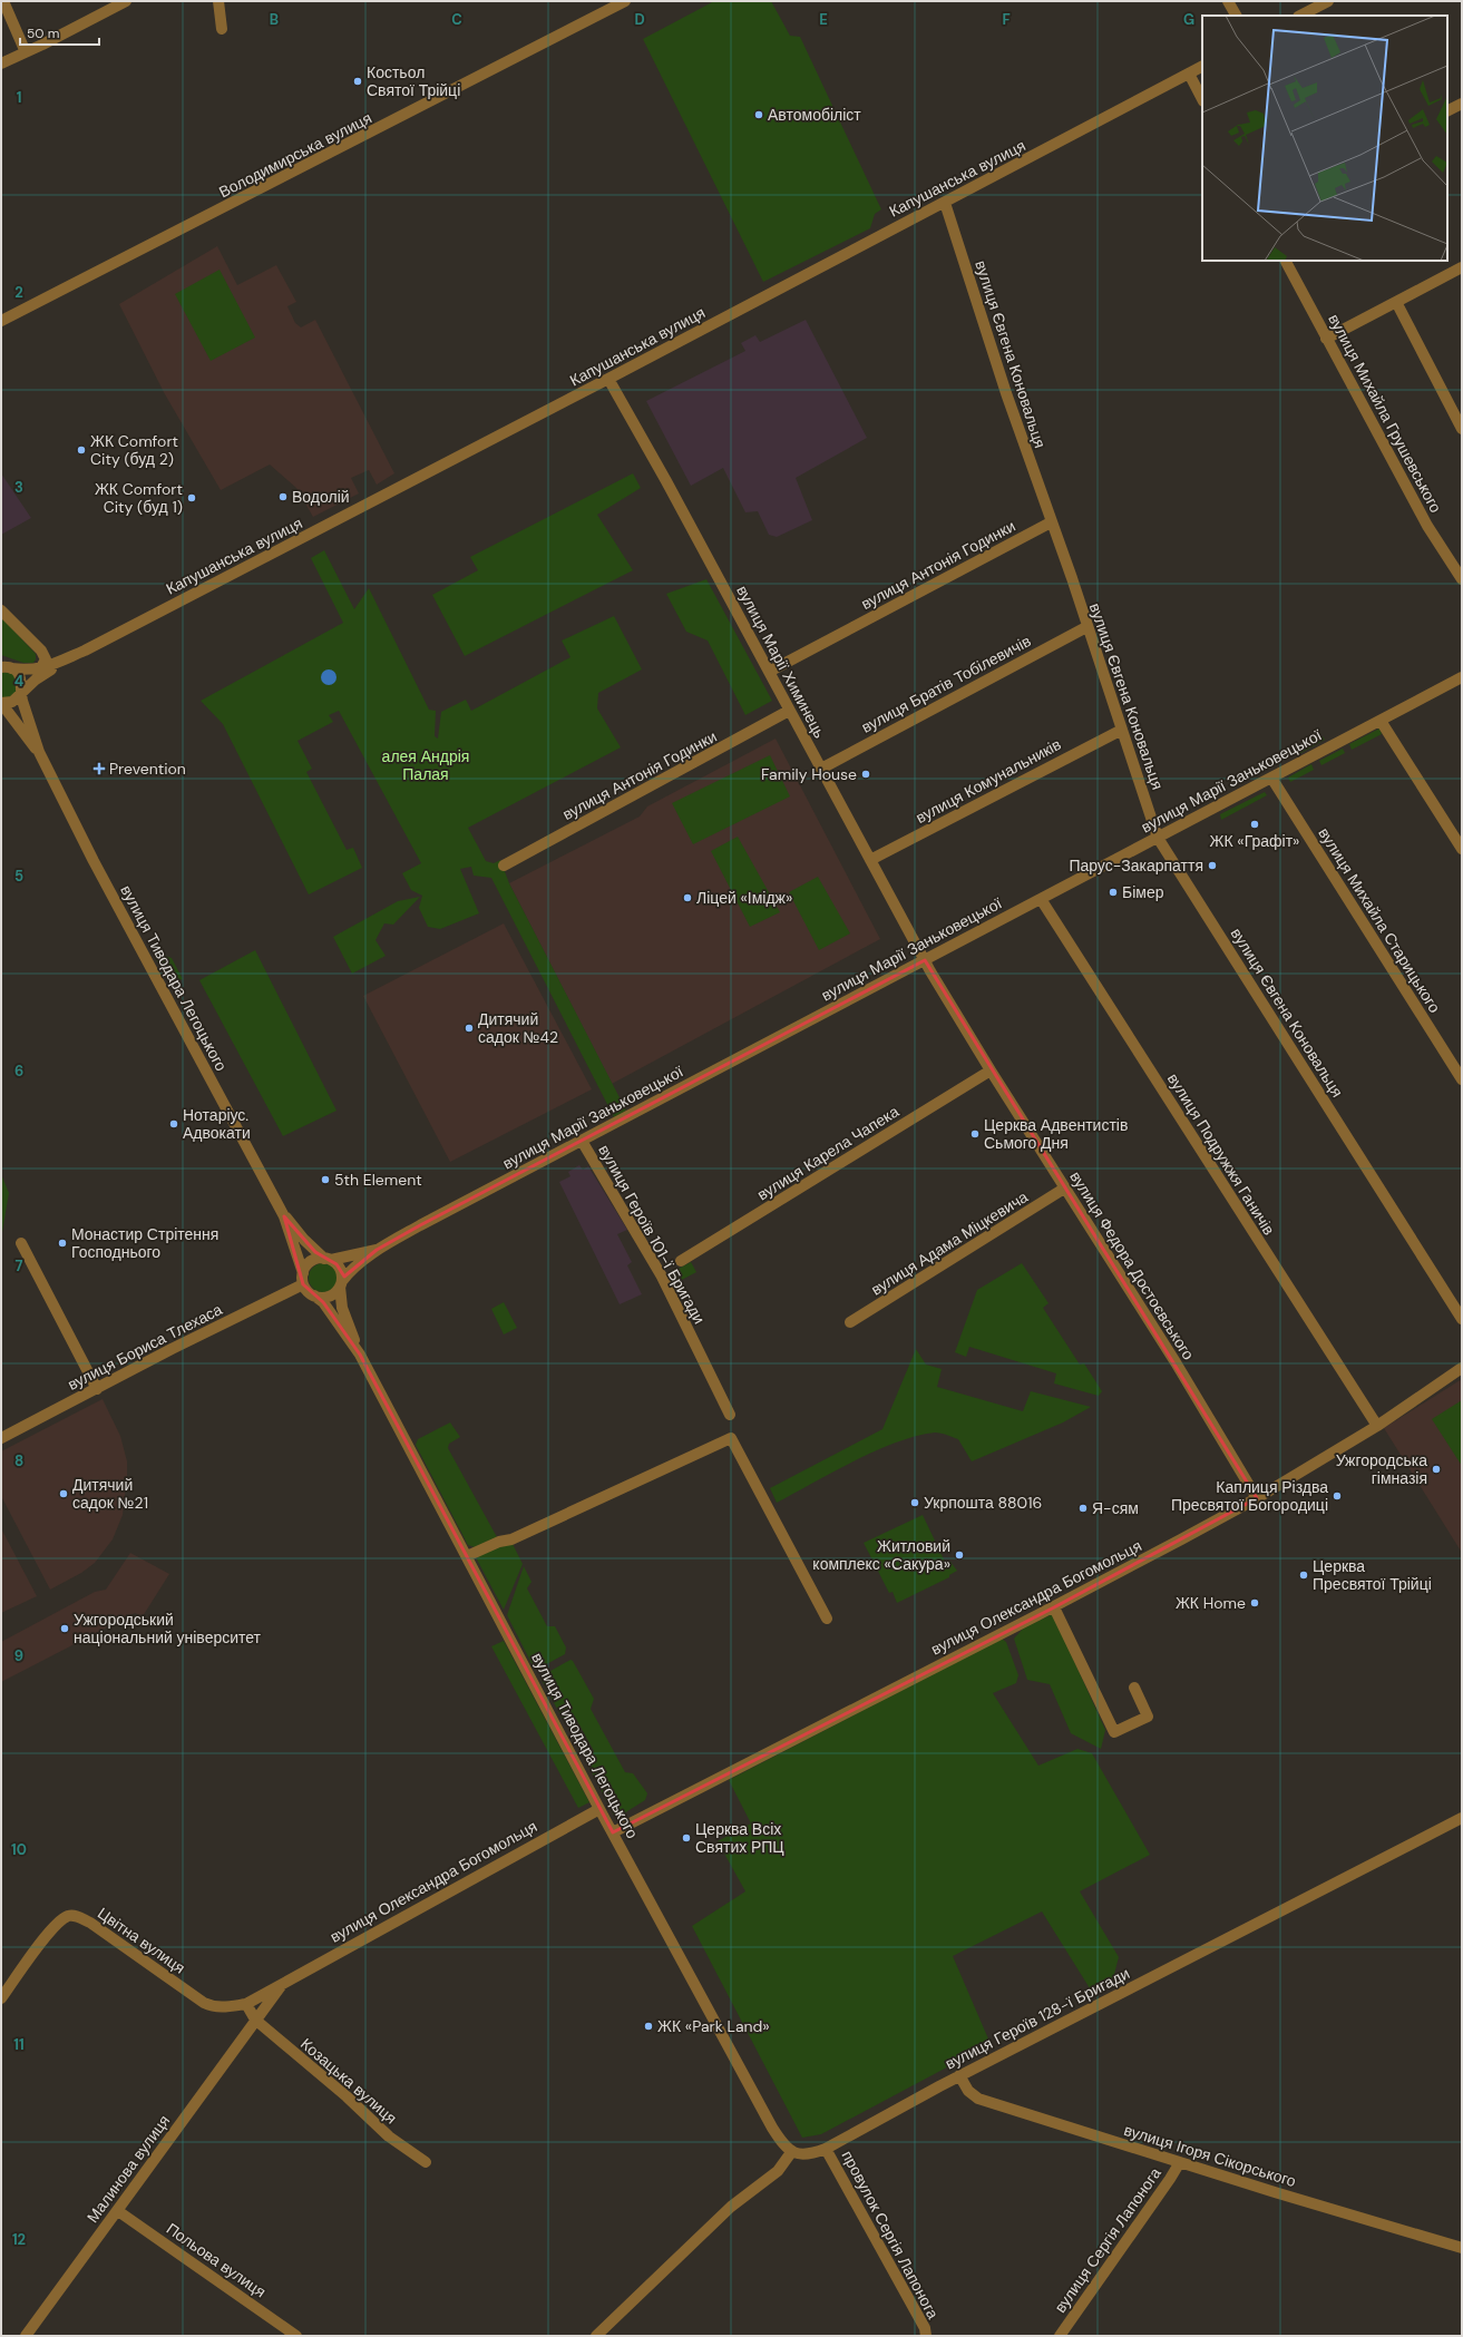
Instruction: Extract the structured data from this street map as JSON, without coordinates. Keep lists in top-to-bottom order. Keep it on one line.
{"streets":{"street":["Володимирська вулиця","Капушанська вулиця","вулиця Євгена Коновальця","вулиця Михайла Грушевського","вулиця Антонія Годинки","вулиця Марії Химинець","вулиця Братів Тобілевичів","вулиця Комунальників","вулиця Марії Заньковецької","вулиця Михайла Старицького","вулиця Тиводара Легоцького","вулиця Карела Чапека","вулиця Подружжя Ганичів","вулиця Героїв 101-ї Бригади","вулиця Адама Міцкевича","вулиця Федора Достоєвського","вулиця Бориса Тлехаса","вулиця Олександра Богомольця","Цвітна вулиця","вулиця Героїв 128-ї Бригади","Козацька вулиця","вулиця Ігоря Сікорського","Малинова вулиця","провулок Сергія Лапонога","вулиця Сергія Лапонога","Польова вулиця"]},"crossings":[["Капушанська вулиця","вулиця Євгена Коновальця"],["Капушанська вулиця","вулиця Марії Химинець"],["Капушанська вулиця","вулиця Тиводара Легоцького"],["вулиця Євгена Коновальця","вулиця Антонія Годинки"],["вулиця Євгена Коновальця","вулиця Братів Тобілевичів"],["вулиця Євгена Коновальця","вулиця Комунальників"],["вулиця Євгена Коновальця","вулиця Марії Заньковецької"],["вулиця Антонія Годинки","вулиця Марії Химинець"],["вулиця Марії Химинець","вулиця Братів Тобілевичів"],["вулиця Марії Химинець","вулиця Комунальників"],["вулиця Марії Химинець","вулиця Марії Заньковецької"],["вулиця Марії Химинець","вулиця Федора Достоєвського"],["вулиця Марії Заньковецької","вулиця Михайла Старицького"],["вулиця Марії Заньковецької","вулиця Тиводара Легоцького"],["вулиця Марії Заньковецької","вулиця Подружжя Ганичів"],["вулиця Марії Заньковецької","вулиця Героїв 101-ї Бригади"],["вулиця Марії Заньковецької","вулиця Федора Достоєвського"],["вулиця Марії Заньковецької","вулиця Бориса Тлехаса"],["вулиця Тиводара Легоцького","вулиця Бориса Тлехаса"],["вулиця Тиводара Легоцького","вулиця Олександра Богомольця"],["вулиця Тиводара Легоцького","вулиця Героїв 128-ї Бригади"],["вулиця Карела Чапека","вулиця Федора Достоєвського"],["вулиця Подружжя Ганичів","вулиця Олександра Богомольця"],["вулиця Адама Міцкевича","вулиця Федора Достоєвського"],["вулиця Федора Достоєвського","вулиця Олександра Богомольця"],["вулиця Олександра Богомольця","Цвітна вулиця"],["вулиця Олександра Богомольця","Малинова вулиця"],["вулиця Героїв 128-ї Бригади","вулиця Ігоря Сікорського"],["вулиця Героїв 128-ї Бригади","провулок Сергія Лапонога"],["Козацька вулиця","Малинова вулиця"],["вулиця Ігоря Сікорського","вулиця Сергія Лапонога"],["Малинова вулиця","Польова вулиця"]],"parks":["алея Андрія Палая"],"places":{"other":["Костьол Святої Трійці","Автомобіліст","ЖК Comfort City (буд 2)","Водолій","ЖК Comfort City (буд 1)","Family House","ЖК «Графіт»","Парус-Закарпаття","Бімер","Ліцей «Імідж»","Дитячий садок №42","Нотаріус. Адвокати","Церква Адвентистів Сьмого Дня","5th Element","Монастир Стрітення Господнього","Ужгородська гімназія","Дитячий садок №21","Каплиця Різдва Пресвятої Богородиці","Укрпошта 88016","Я-сям","Житловий комплекс «Сакура»","Церква Пресвятої Трійці","ЖК Home","Ужгородський національний університет","Церква Всіх Святих РПЦ","ЖК «Park Land»"],"health":["Prevention"]},"scale_bar":"50 m","grid":{"columns":["B","C","D","E","F","G"],"rows":["1","2","3","4","5","6","7","8","9","10","11","12"]}}
